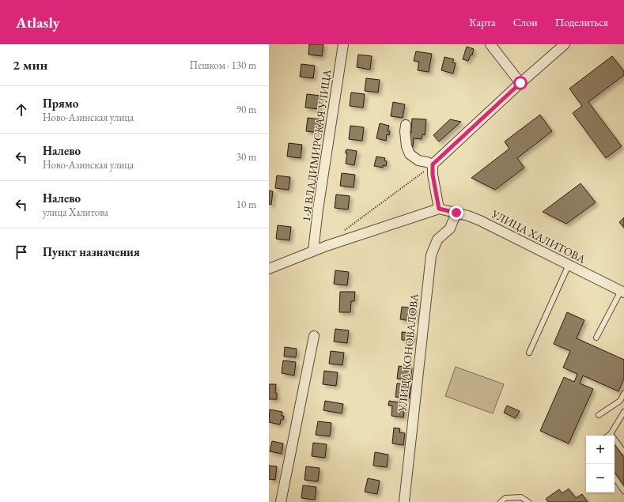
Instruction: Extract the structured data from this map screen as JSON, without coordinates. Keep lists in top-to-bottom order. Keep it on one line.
{"streets":{"street":["1-Я ВЛАДИМИРСКАЯ УЛИЦА","УЛИЦА ХАЛИТОВА","УЛИЦА КОНОВАЛОВА"]},"crossings":[["УЛИЦА ХАЛИТОВА","УЛИЦА КОНОВАЛОВА"]],"page":{"header":"Atlasly","nav":["Карта","Слои","Поделиться"],"heading":["2 мин","Пешком · 130 m"],"list":[["Прямо","Ново-Азинская улица","90 m"],["Налево","Ново-Азинская улица","30 m"],["Налево","улица Халитова","10 m"],"Пункт назначения"],"map_buttons":["+","−"]}}
